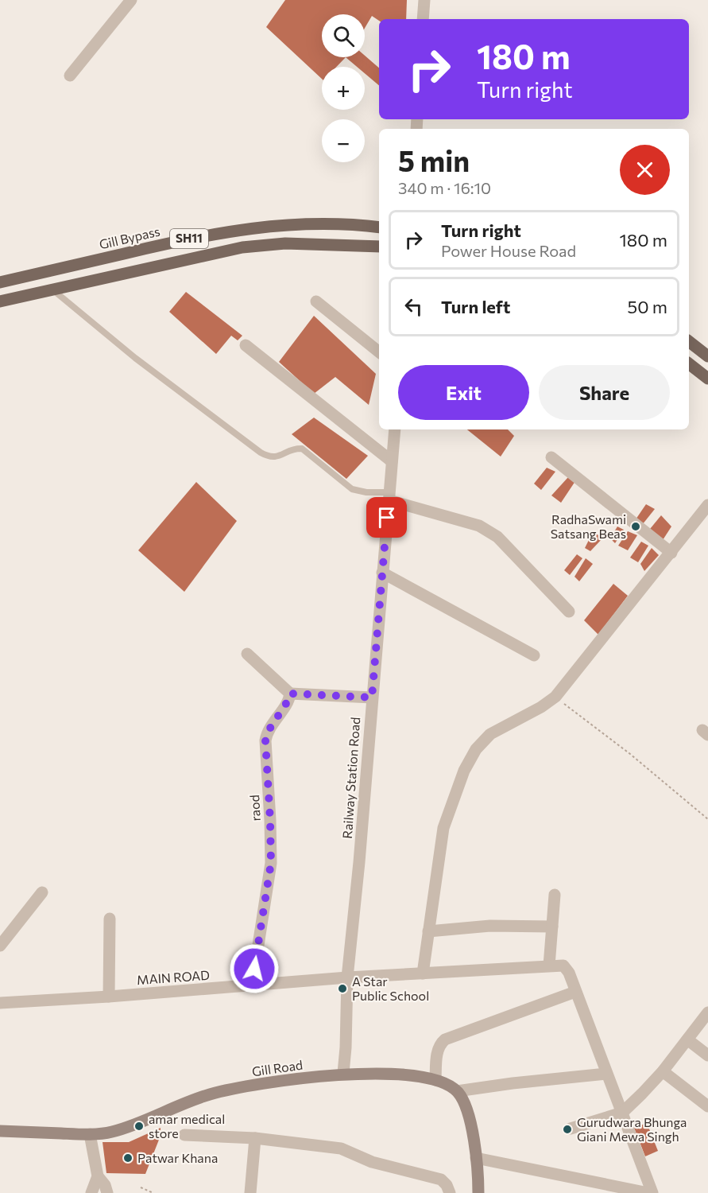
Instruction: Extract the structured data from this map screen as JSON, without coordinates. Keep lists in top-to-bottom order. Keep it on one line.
{"streets":{"main road":["Gill Bypass","SH11"],"street":["Railway Station Road","raod","MAIN ROAD","Gill Road"]},"crossings":[["Railway Station Road","MAIN ROAD"],["Railway Station Road","Gill Road"],["raod","MAIN ROAD"]],"places":["RadhaSwami Satsang Beas","A Star Public School","amar medical store","Gurudwara Bhunga Giani Mewa Singh","Patwar Khana"],"page":{"map_buttons":["+","−"],"turn":["180 m","Turn right"],"heading":["5 min","340 m · 16:10"],"list":[{"name":"Turn right","note":"Power House Road","value":"180 m"},{"name":"Turn left","value":"50 m"}],"buttons":["Exit","Share"]}}
